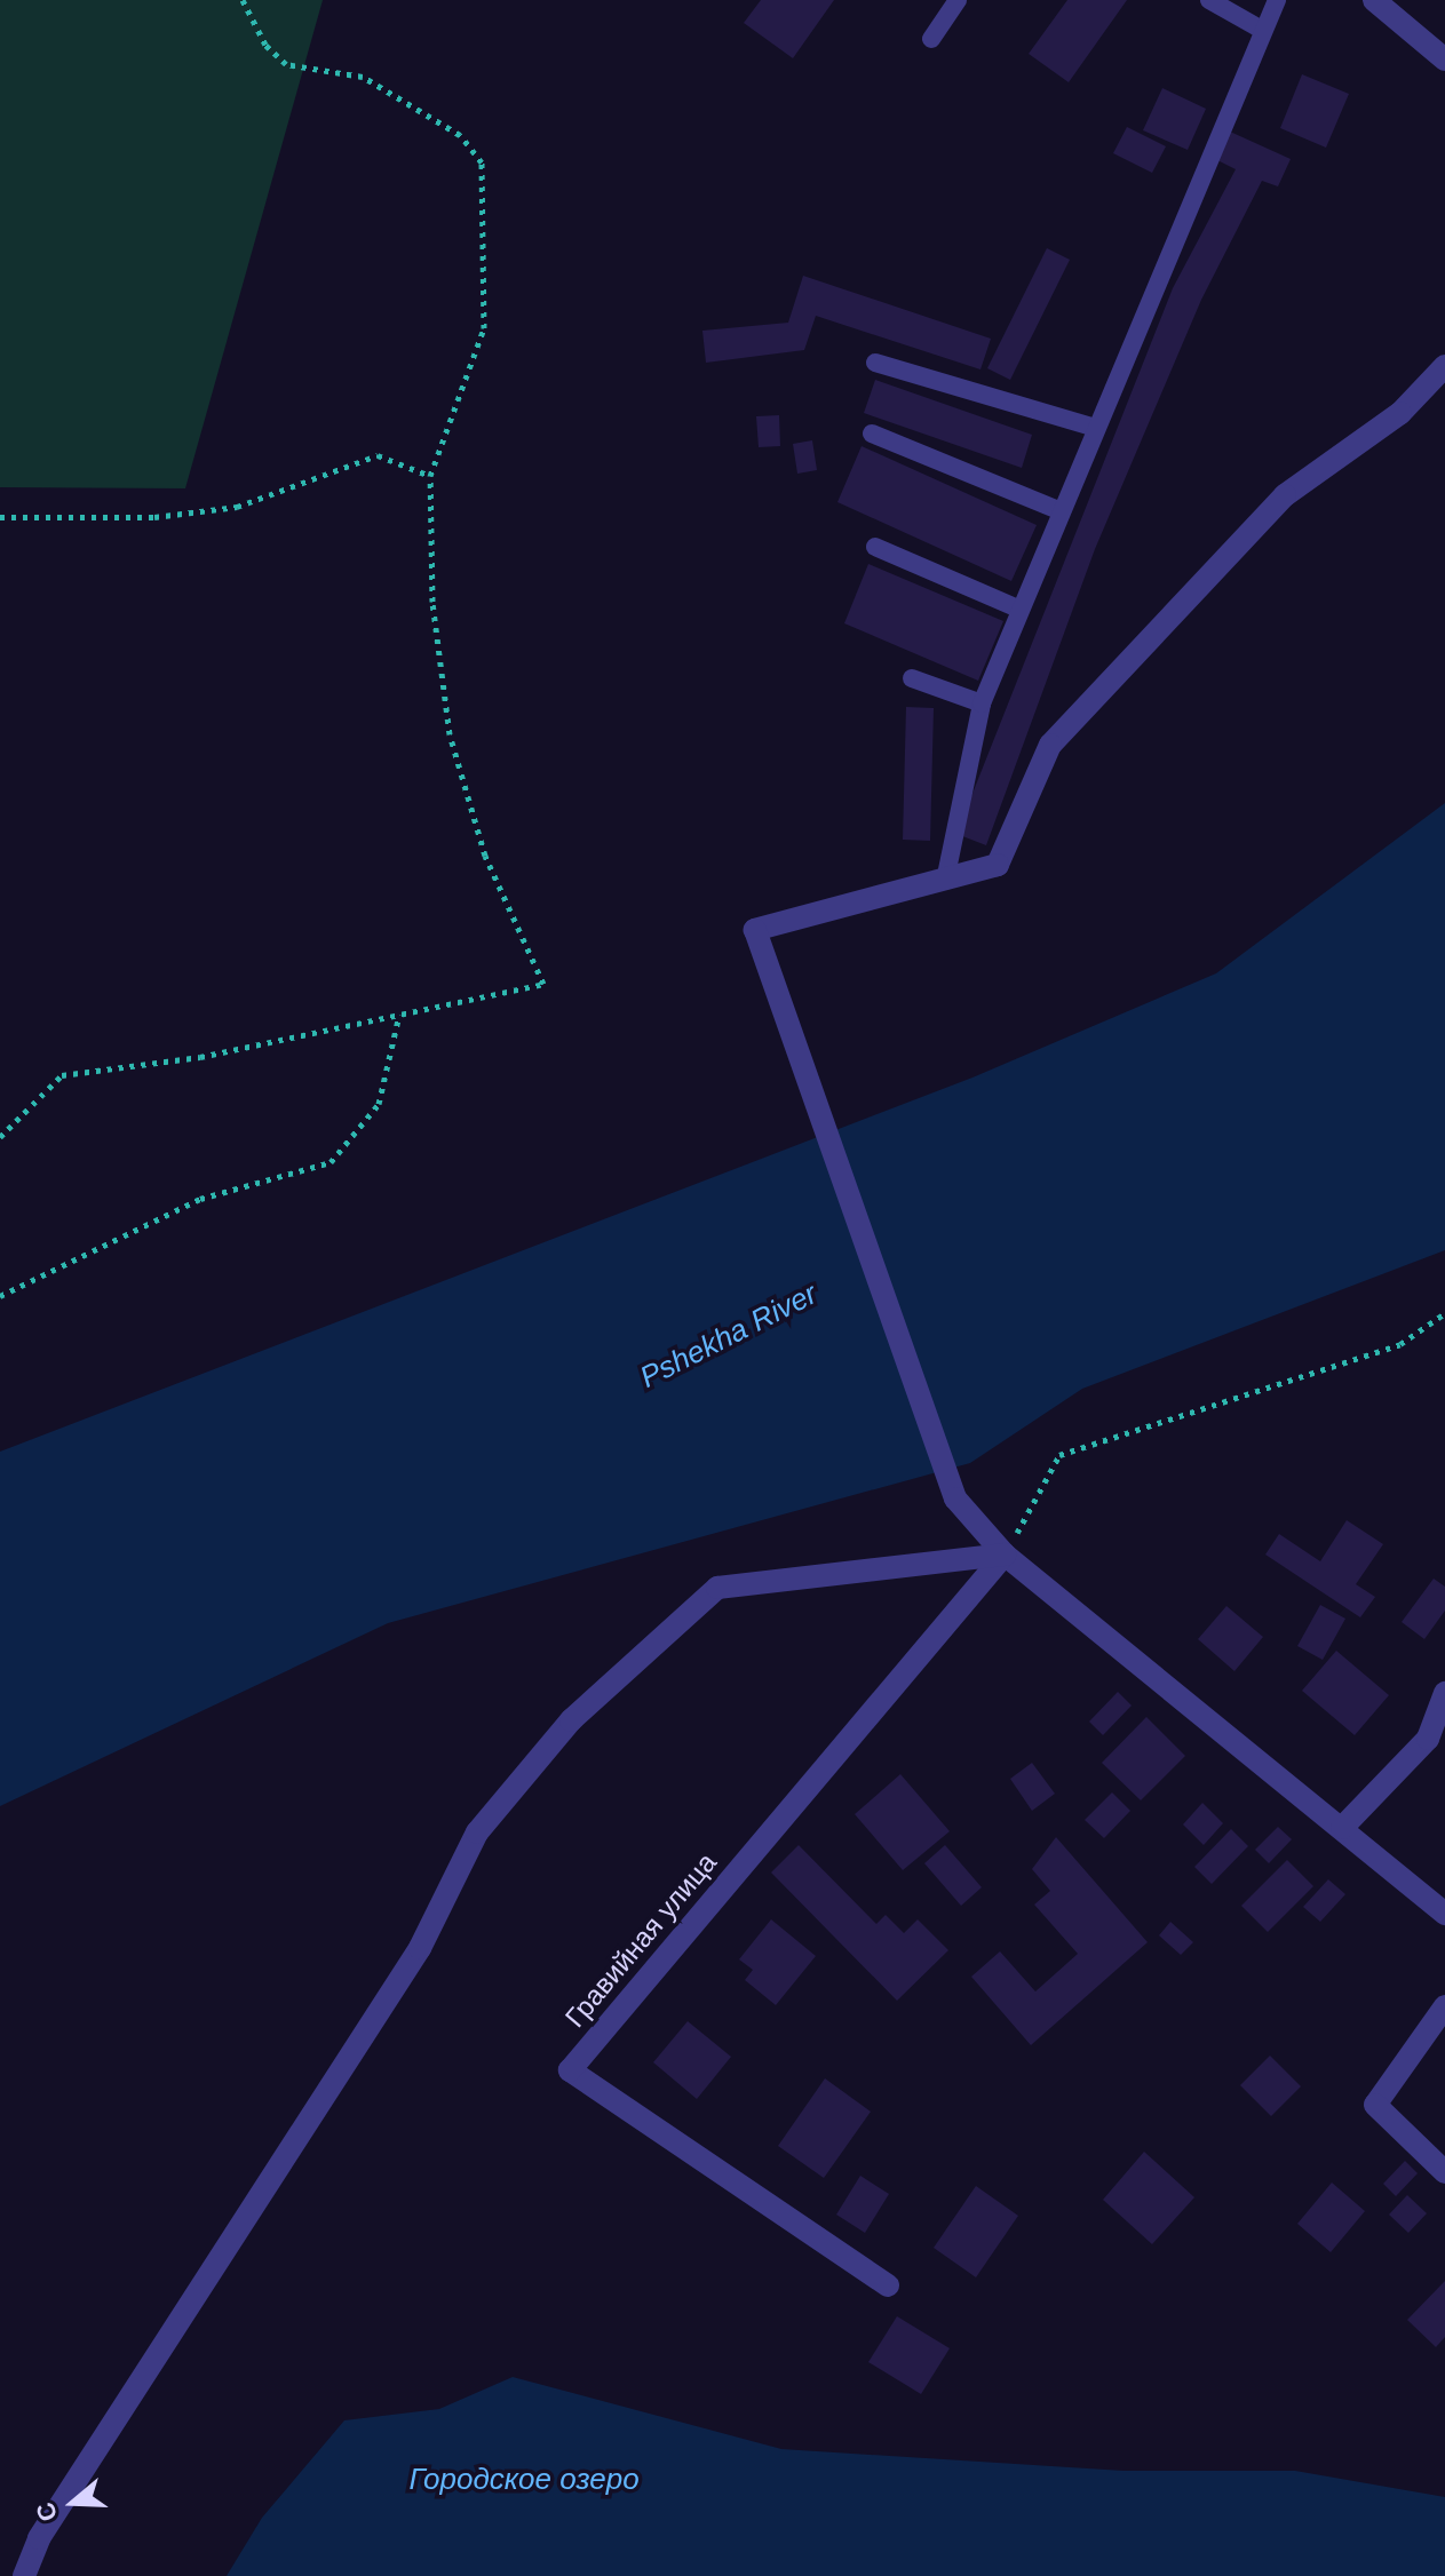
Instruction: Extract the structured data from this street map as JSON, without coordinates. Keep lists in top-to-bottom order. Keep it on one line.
{"streets":{"street":["Гравийная улица"]},"water":["Pshekha River","Городское озеро"],"north":"left"}
